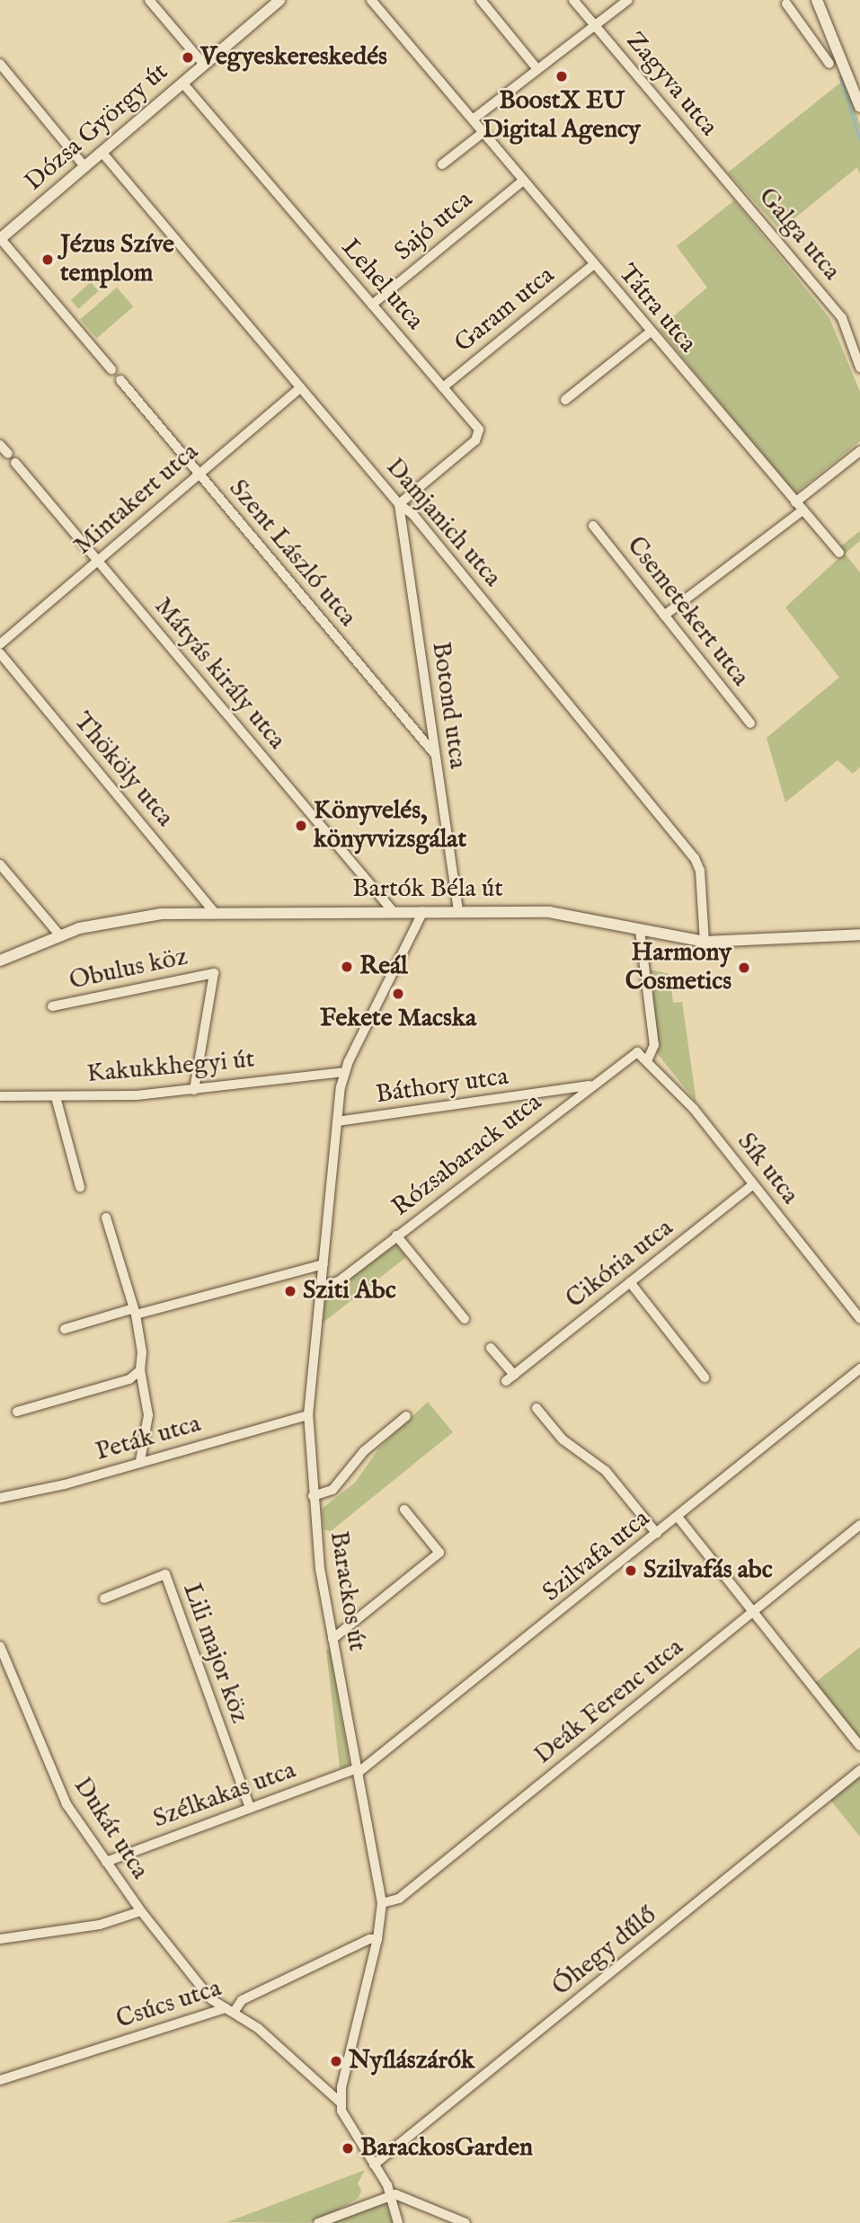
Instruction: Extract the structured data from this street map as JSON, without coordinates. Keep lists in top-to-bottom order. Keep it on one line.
{"streets":{"street":["Zagyva utca","Dózsa György út","Sajó utca","Galga utca","Lehel utca","Tátra utca","Garam utca","Mintakert utca","Damjanich utca","Szent László utca","Csemetekert utca","Mátyás király utca","Botond utca","Thököly utca","Bartók Béla út","Obulus köz","Kakukkhegyi út","Báthory utca","Rózsabarack utca","Sík utca","Cikória utca","Peták utca","Szilvafa utca","Barackos út","Lili major köz","Deák Ferenc utca","Szélkakas utca","Dukát utca","Óhegy dűlő","Csúcs utca"]},"crossings":[["Zagyva utca","Galga utca"],["Dózsa György út","Lehel utca"],["Dózsa György út","Damjanich utca"],["Sajó utca","Lehel utca"],["Sajó utca","Tátra utca"],["Lehel utca","Garam utca"],["Lehel utca","Damjanich utca"],["Lehel utca","Botond utca"],["Tátra utca","Garam utca"],["Mintakert utca","Damjanich utca"],["Mintakert utca","Szent László utca"],["Mintakert utca","Mátyás király utca"],["Damjanich utca","Botond utca"],["Damjanich utca","Bartók Béla út"],["Szent László utca","Botond utca"],["Mátyás király utca","Bartók Béla út"],["Botond utca","Bartók Béla út"],["Thököly utca","Bartók Béla út"],["Bartók Béla út","Barackos út"],["Obulus köz","Kakukkhegyi út"],["Kakukkhegyi út","Barackos út"],["Báthory utca","Rózsabarack utca"],["Báthory utca","Barackos út"],["Rózsabarack utca","Sík utca"],["Rózsabarack utca","Barackos út"],["Sík utca","Cikória utca"],["Peták utca","Barackos út"],["Szilvafa utca","Barackos út"],["Szilvafa utca","Szélkakas utca"],["Barackos út","Deák Ferenc utca"],["Barackos út","Szélkakas utca"],["Barackos út","Dukát utca"],["Barackos út","Csúcs utca"],["Lili major köz","Szélkakas utca"],["Szélkakas utca","Dukát utca"],["Dukát utca","Csúcs utca"]],"places":["Vegyeskereskedés","BoostX EU Digital Agency","Jézus Szíve templom","Könyvelés, könyvvizsgálat","Reál","Harmony Cosmetics","Fekete Macska","Sziti Abc","Szilvafás abc","Nyílászárók","BarackosGarden"]}
